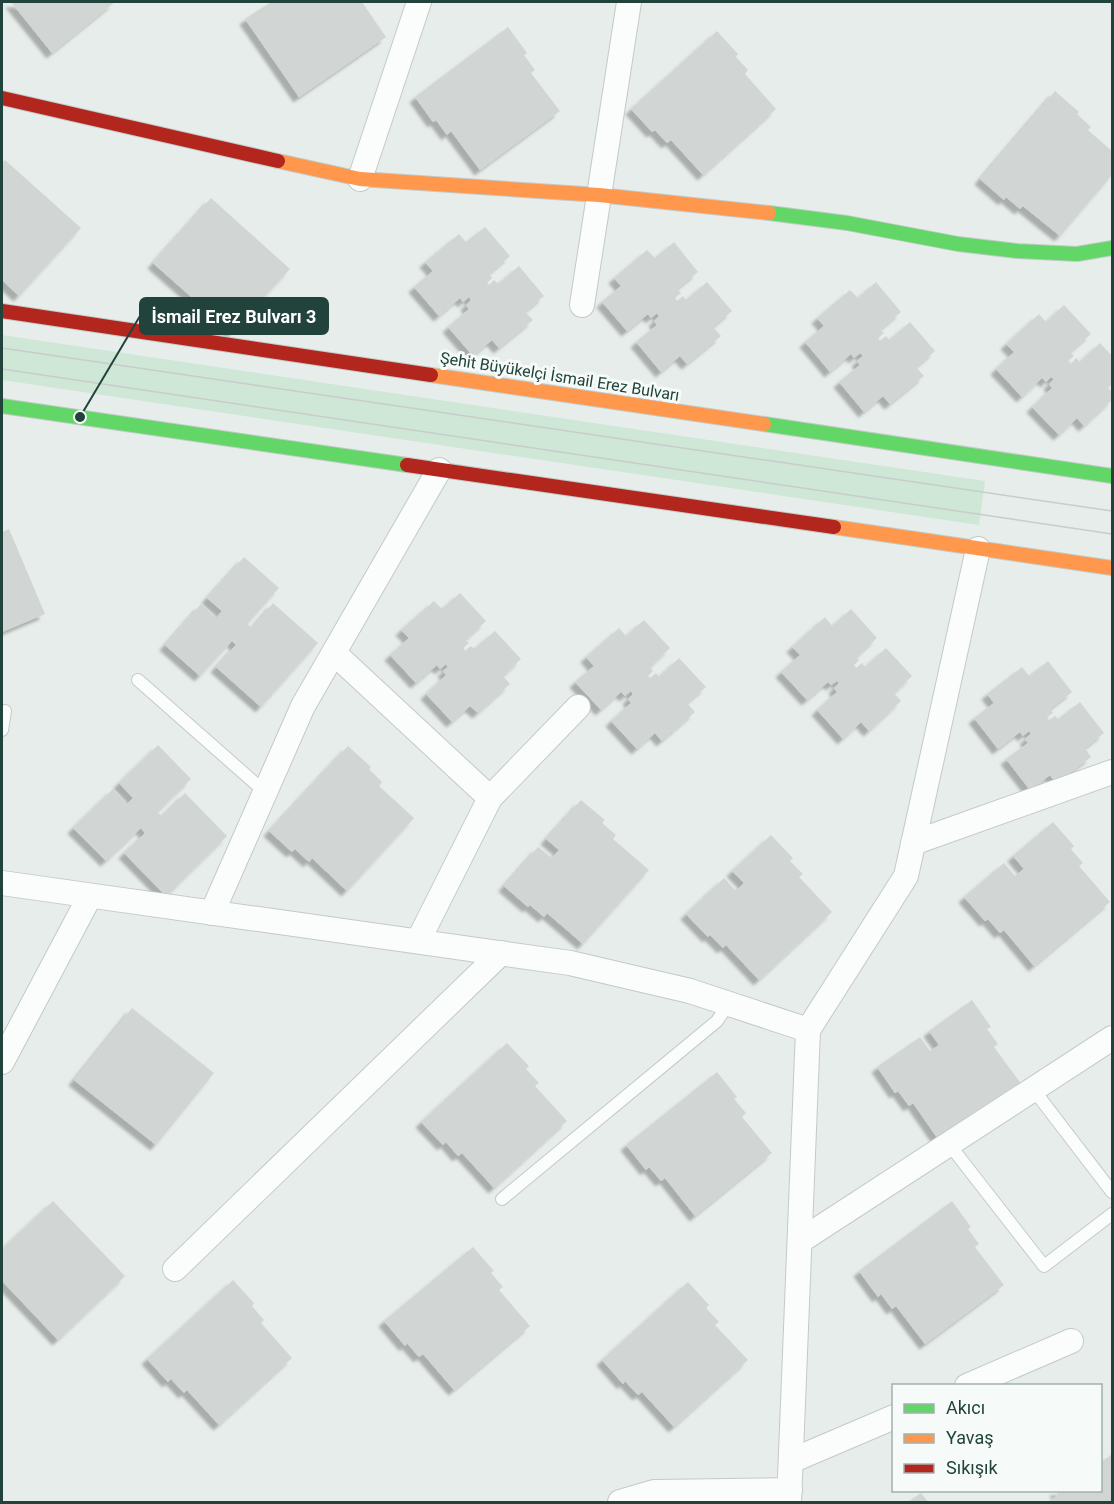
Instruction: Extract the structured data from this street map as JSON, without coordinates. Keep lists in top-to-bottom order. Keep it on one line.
{"streets":{"main road":["Şehit Büyükelçi İsmail Erez Bulvarı"]},"places":["İsmail Erez Bulvarı 3"],"legend":["Akıcı","Yavaş","Sıkışık"]}
